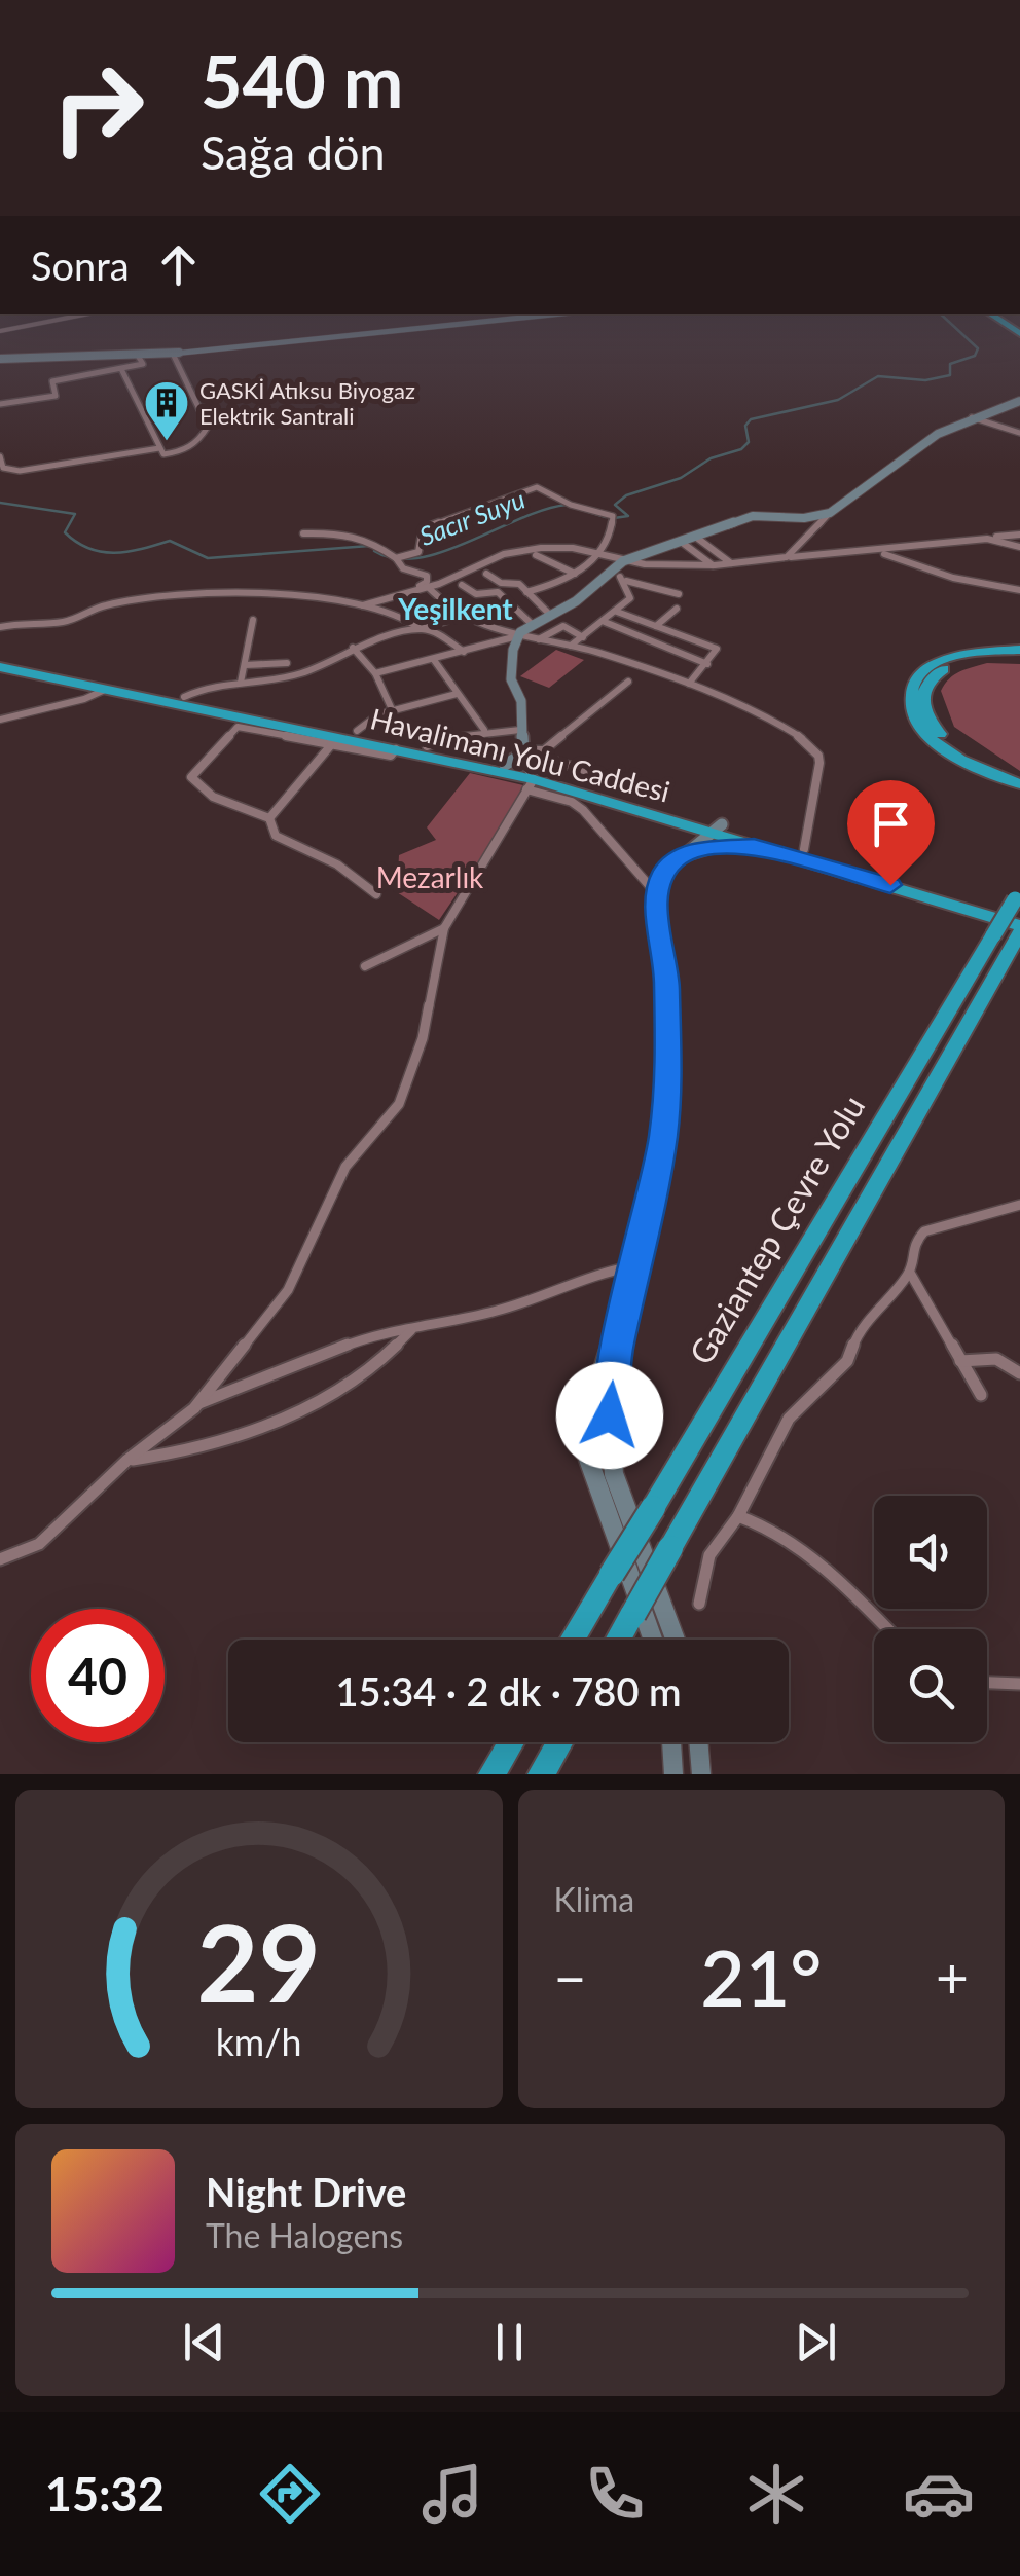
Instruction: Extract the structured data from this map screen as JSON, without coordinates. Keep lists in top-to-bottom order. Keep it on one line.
{"streets":{"highway":["Havalimanı Yolu Caddesi","Gaziantep Çevre Yolu"]},"crossings":[["Havalimanı Yolu Caddesi","Gaziantep Çevre Yolu"]],"districts":["Yeşilkent"],"water":["Sacır Suyu"],"parks":["Mezarlık"],"places":{"building":["GASKİ Atıksu Biyogaz Elektrik Santrali"]},"page":{"turn":["540 m","Sağa dön"],"then":"Sonra","limit":"40","trip":"15:34 · 2 dk · 780 m","tile":"Klima","heat":["−","21°","+"],"song":["Night Drive","The Halogens"],"tabs":"15:32","gauge":["29","km/h"]}}
